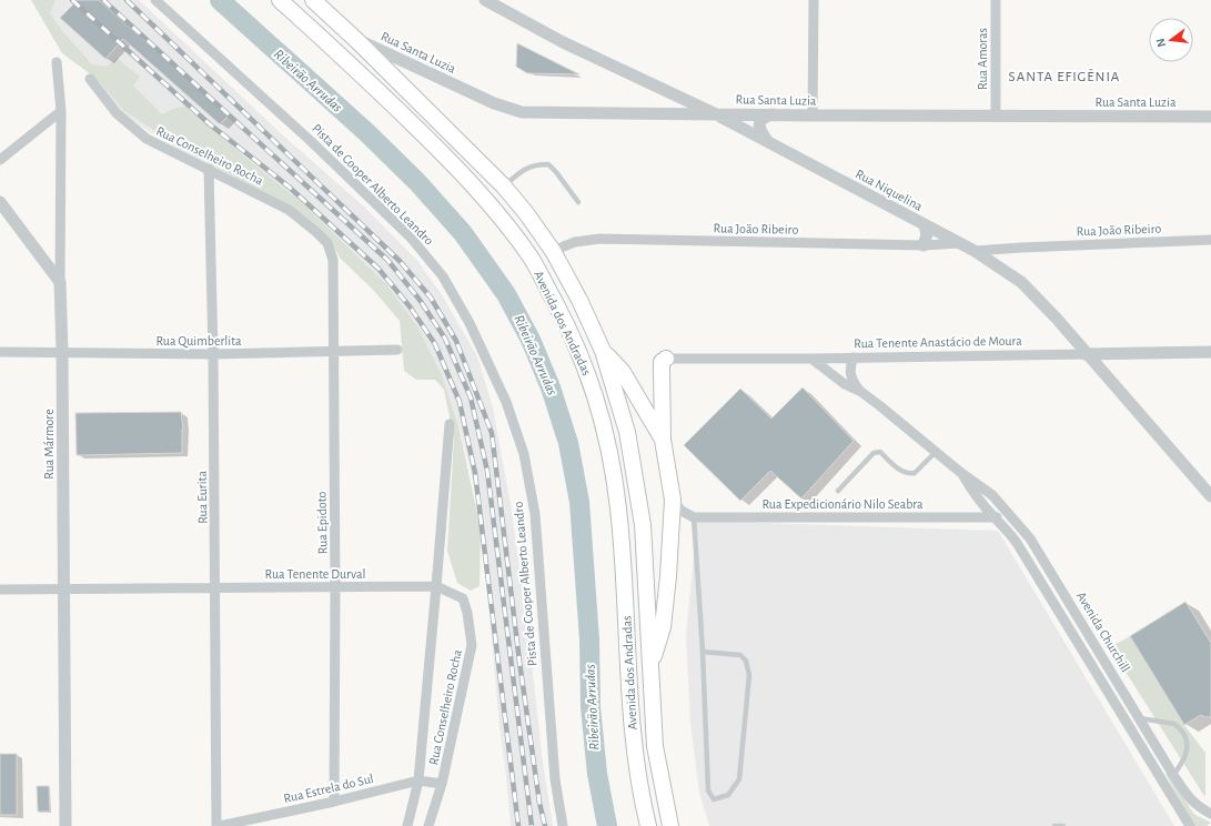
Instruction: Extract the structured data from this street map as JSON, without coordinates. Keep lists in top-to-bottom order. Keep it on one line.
{"streets":{"main road":["Avenida dos Andradas"],"street":["Rua Santa Luzia","Rua Amoras","Rua Conselheiro Rocha","Pista de Cooper Alberto Leandro","Rua Niquelina","Rua João Ribeiro","Rua Quimberlita","Rua Tenente Anastácio de Moura","Rua Mármore","Rua Eurita","Rua Expedicionário Nilo Seabra","Rua Epidoto","Rua Tenente Durval","Avenida Churchill","Rua Estrela do Sul"]},"crossings":[["Rua Santa Luzia","Rua Amoras"],["Rua Santa Luzia","Rua Niquelina"],["Rua Santa Luzia","Avenida dos Andradas"],["Rua Conselheiro Rocha","Rua Eurita"],["Rua Conselheiro Rocha","Rua Epidoto"],["Rua Conselheiro Rocha","Rua Tenente Durval"],["Rua Conselheiro Rocha","Rua Estrela do Sul"],["Rua Niquelina","Rua João Ribeiro"],["Rua Niquelina","Rua Tenente Anastácio de Moura"],["Rua João Ribeiro","Avenida dos Andradas"],["Rua Quimberlita","Rua Mármore"],["Rua Quimberlita","Rua Eurita"],["Rua Quimberlita","Rua Epidoto"],["Rua Tenente Anastácio de Moura","Avenida Churchill"],["Rua Mármore","Rua Tenente Durval"],["Rua Eurita","Rua Tenente Durval"],["Rua Expedicionário Nilo Seabra","Avenida Churchill"],["Rua Epidoto","Rua Tenente Durval"],["Rua Epidoto","Rua Estrela do Sul"]],"districts":["SANTA EFIGÊNIA"],"water":["Ribeirão Arrudas"],"north":"left"}
